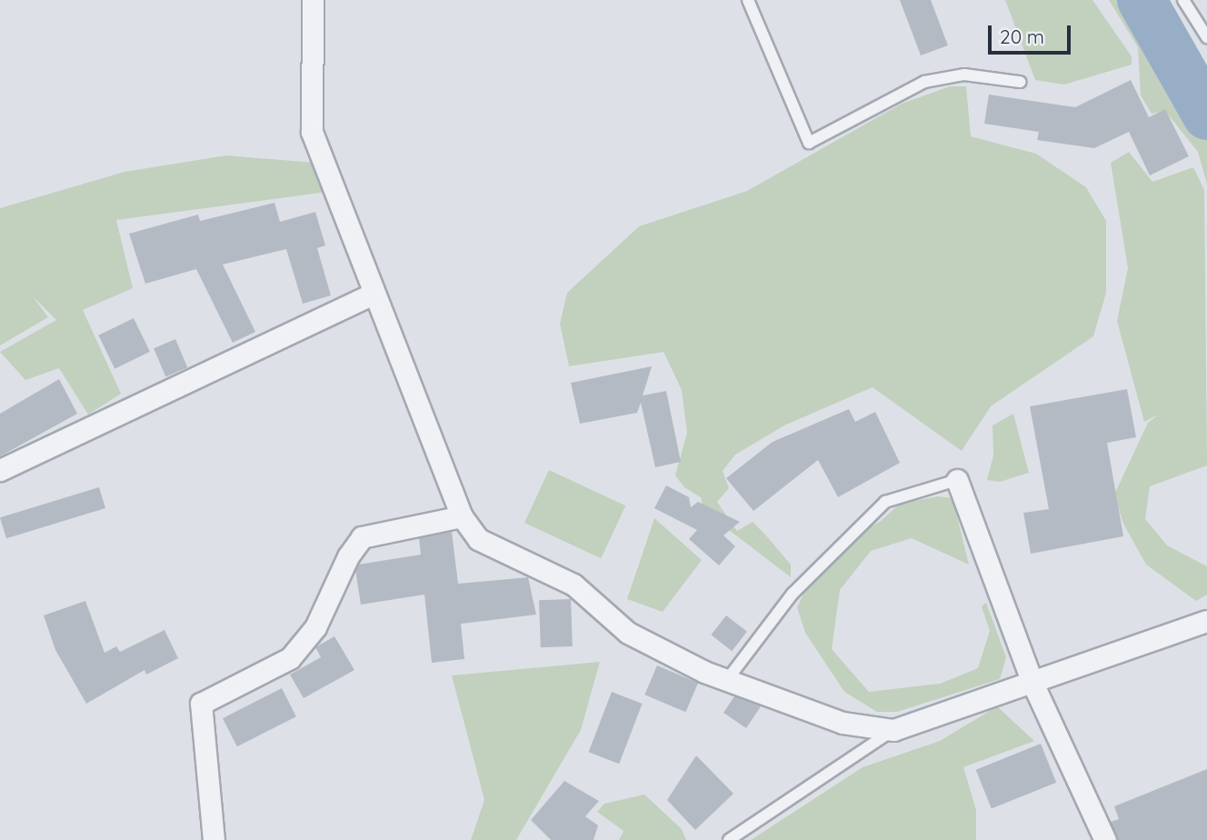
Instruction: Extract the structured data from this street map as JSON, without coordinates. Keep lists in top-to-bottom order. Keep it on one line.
{"scale_bar":"20 m"}
